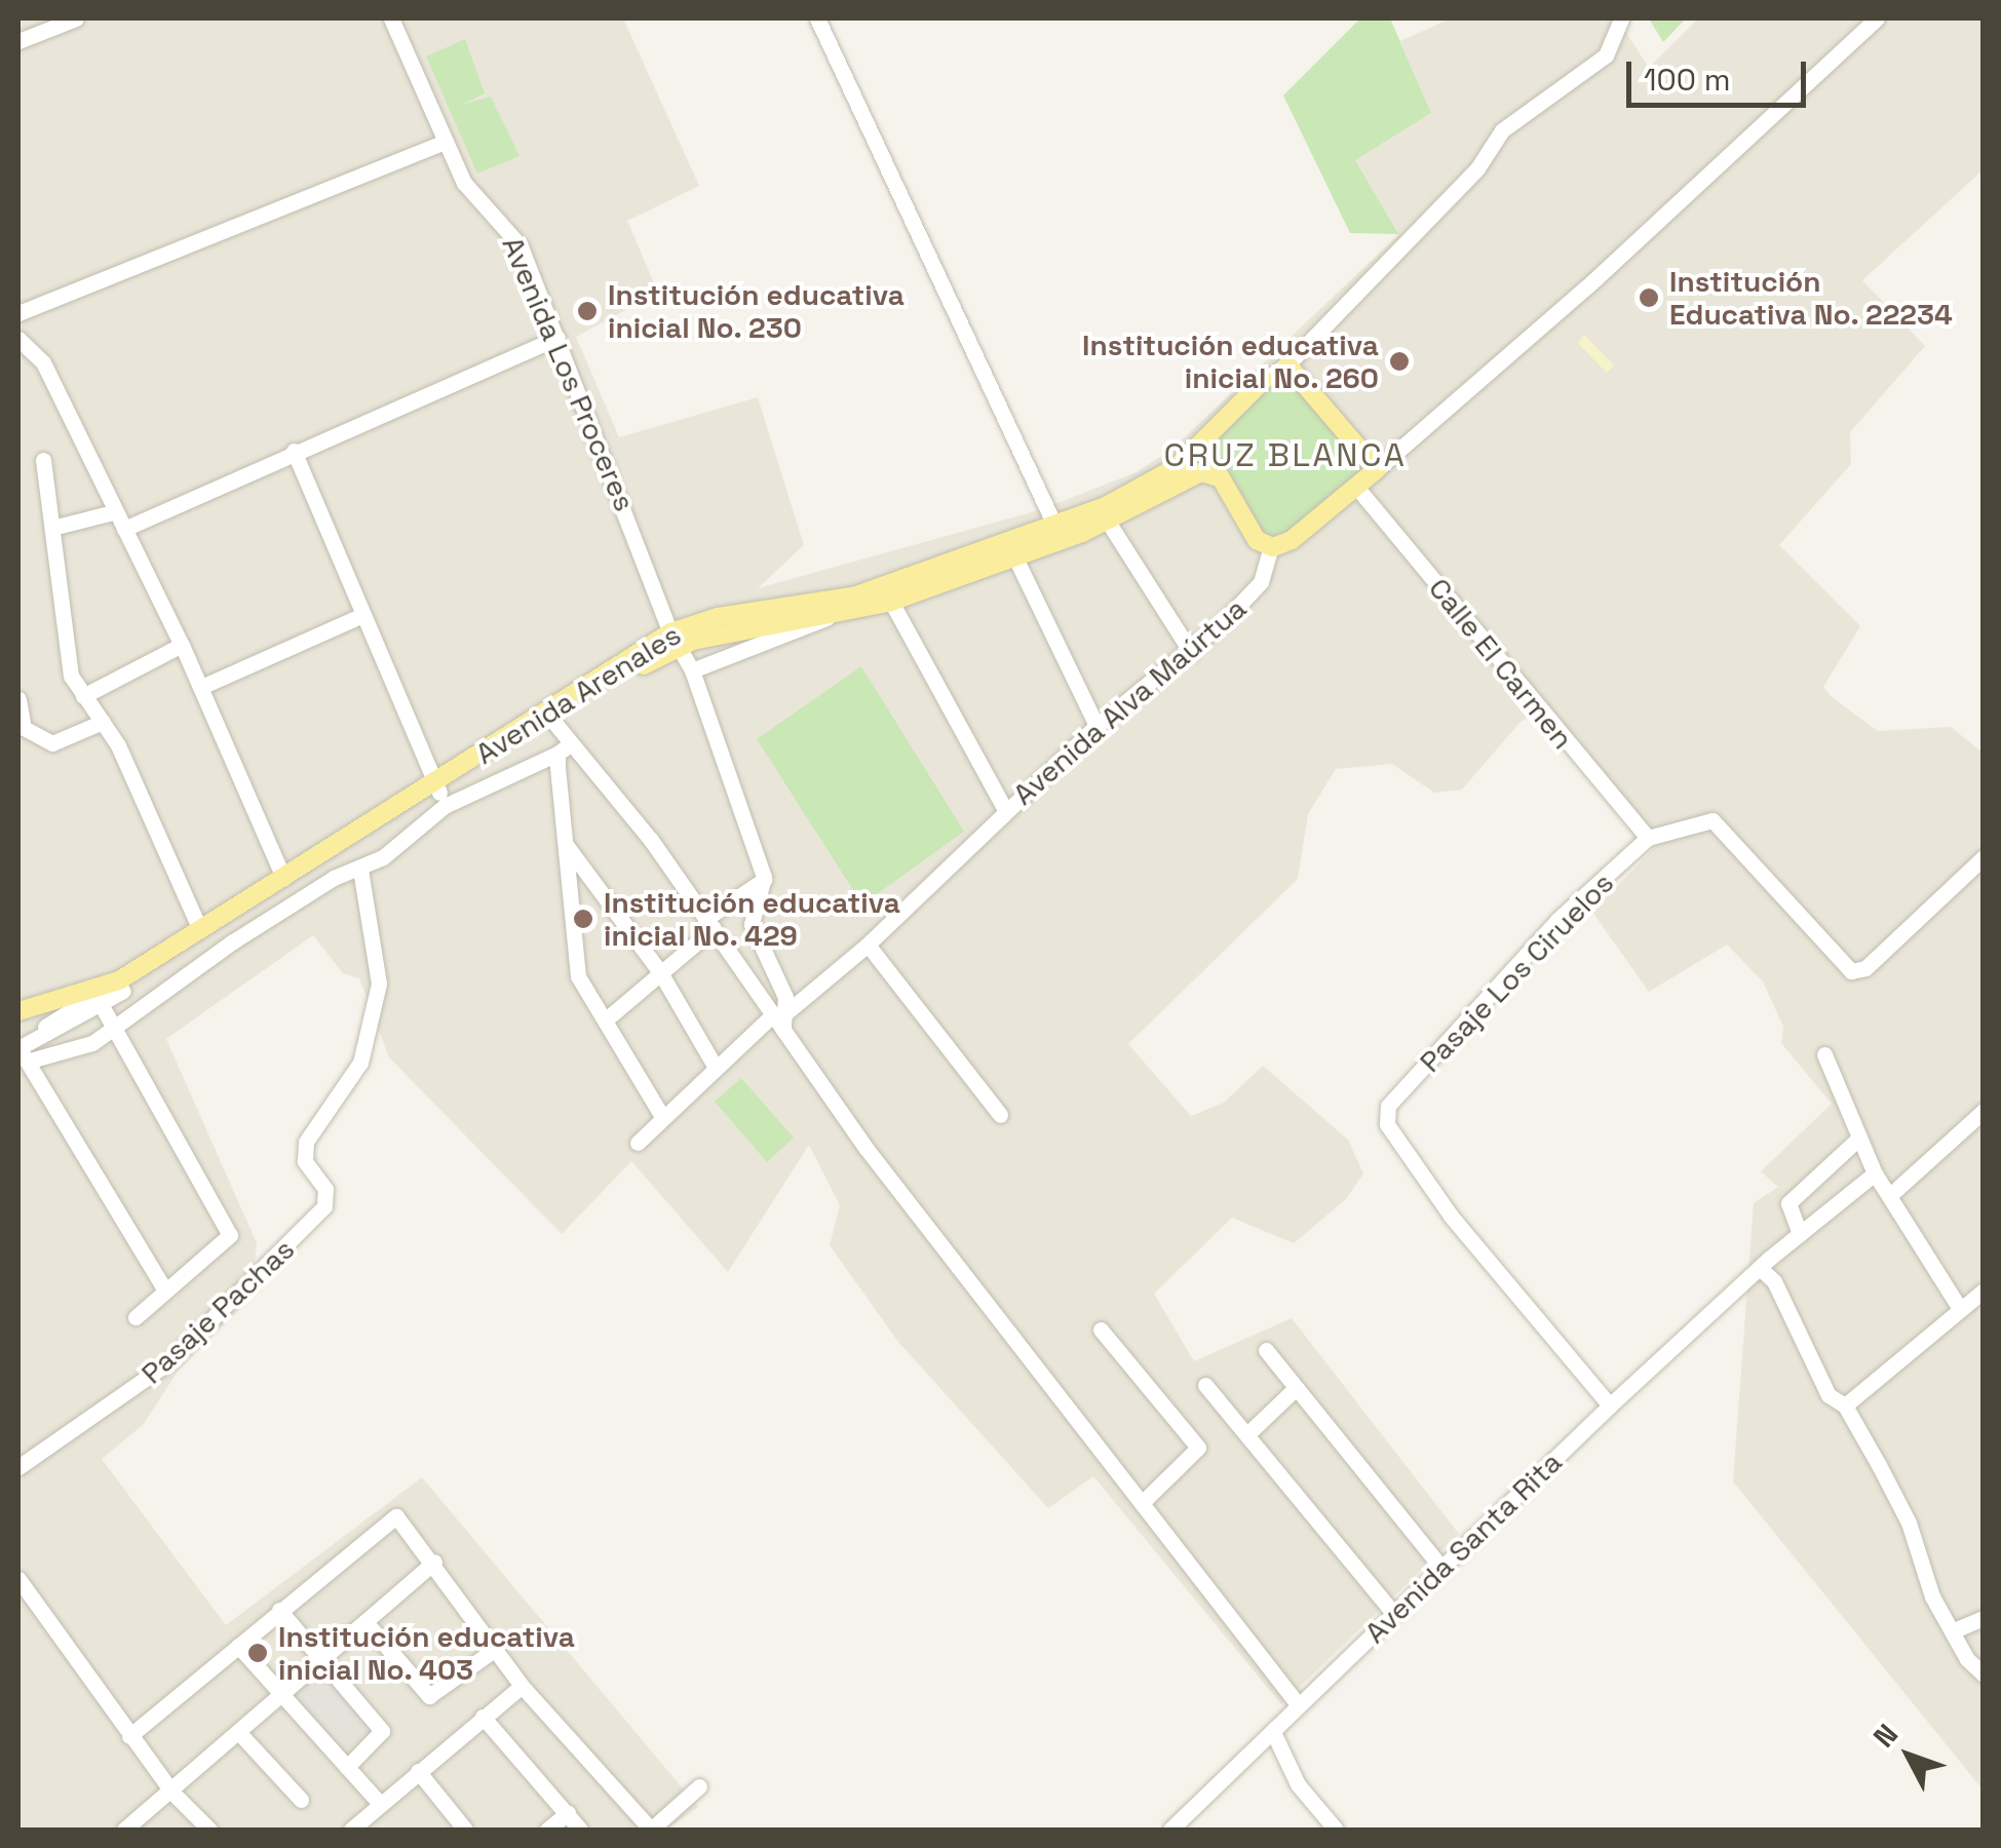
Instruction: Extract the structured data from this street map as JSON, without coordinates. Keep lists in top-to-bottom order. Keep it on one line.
{"streets":{"main road":["Avenida Arenales"],"street":["Avenida Los Proceres","Calle El Carmen","Avenida Alva Maúrtua","Pasaje Los Ciruelos","Pasaje Pachas","Avenida Santa Rita"]},"crossings":[["Avenida Los Proceres","Avenida Arenales"],["Calle El Carmen","Pasaje Los Ciruelos"],["Pasaje Los Ciruelos","Avenida Santa Rita"]],"districts":["CRUZ BLANCA"],"places":["Institución Educativa No. 22234","Institución educativa inicial No. 230","Institución educativa inicial No. 260","Institución educativa inicial No. 429","Institución educativa inicial No. 403"],"scale_bar":"100 m","north":"top left"}
